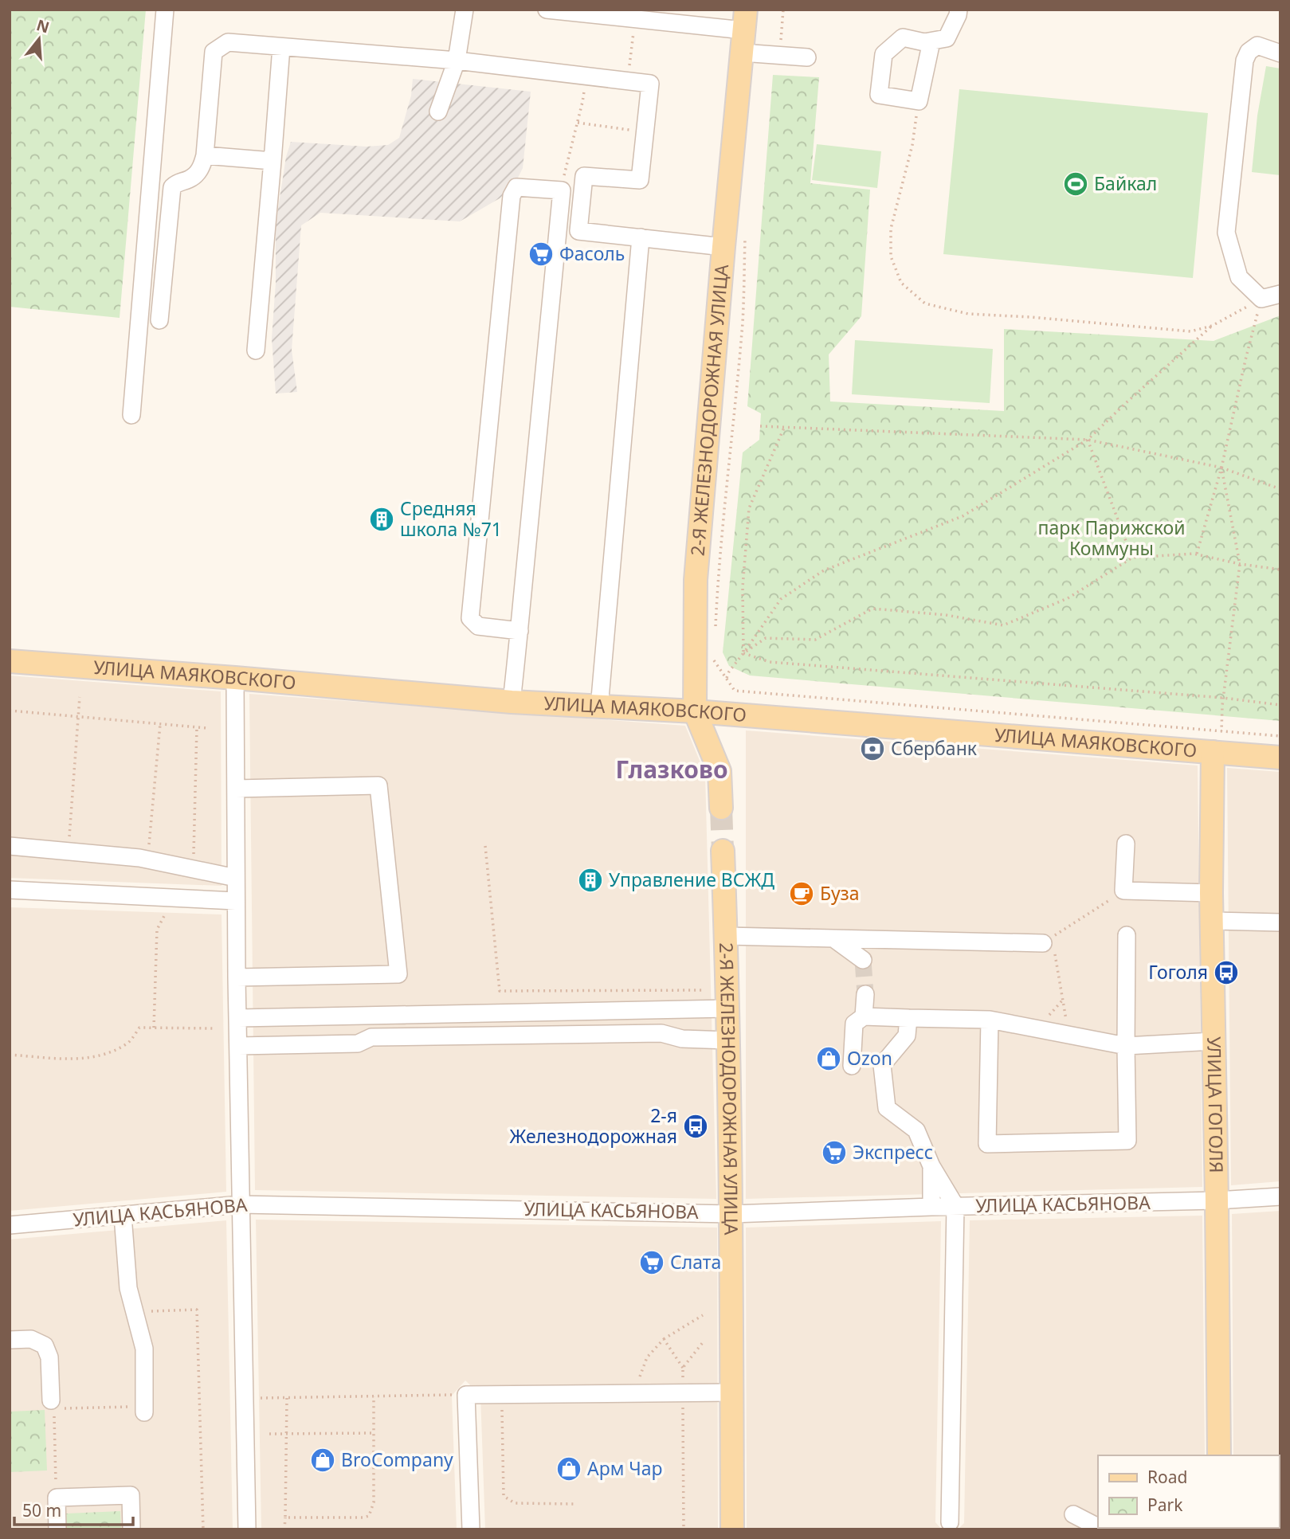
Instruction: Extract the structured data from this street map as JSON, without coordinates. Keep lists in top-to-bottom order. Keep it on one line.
{"streets":{"main road":["2-Я ЖЕЛЕЗНОДОРОЖНАЯ УЛИЦА","УЛИЦА МАЯКОВСКОГО","УЛИЦА ГОГОЛЯ"],"street":["УЛИЦА КАСЬЯНОВА"]},"crossings":[["2-Я ЖЕЛЕЗНОДОРОЖНАЯ УЛИЦА","УЛИЦА МАЯКОВСКОГО"],["2-Я ЖЕЛЕЗНОДОРОЖНАЯ УЛИЦА","УЛИЦА КАСЬЯНОВА"],["УЛИЦА МАЯКОВСКОГО","УЛИЦА ГОГОЛЯ"],["УЛИЦА ГОГОЛЯ","УЛИЦА КАСЬЯНОВА"]],"districts":["Глазково"],"parks":["парк Парижской Коммуны"],"places":{"sports":["Байкал"],"supermarket":["Фасоль","Экспресс","Слата"],"building":["Средняя школа №71","Управление ВСЖД"],"bank":["Сбербанк"],"cafe":["Буза"],"bus stop":["Гоголя","2-я Железнодорожная"],"shop":["Ozon","BroCompany","Арм Чар"]},"legend":["Road","Park"],"scale_bar":"50 m","north":"top"}
